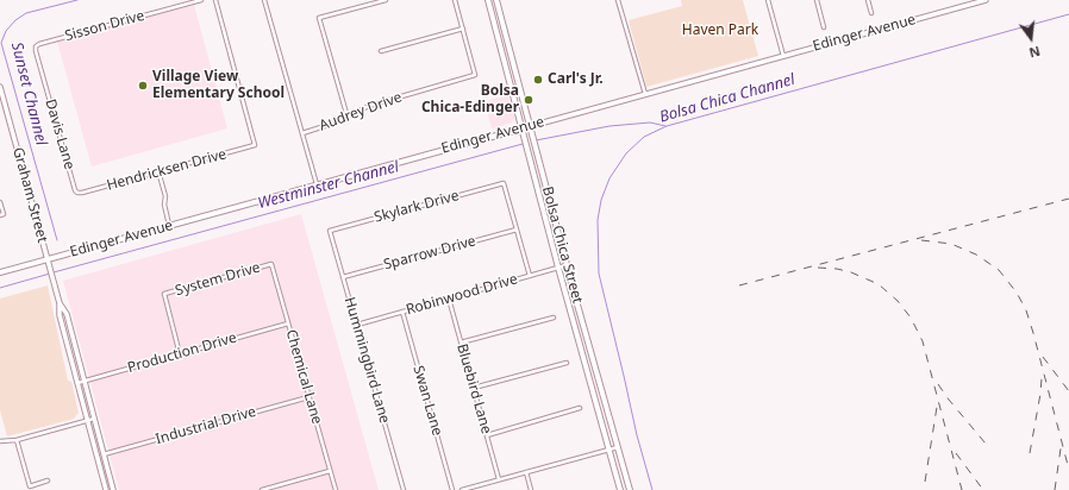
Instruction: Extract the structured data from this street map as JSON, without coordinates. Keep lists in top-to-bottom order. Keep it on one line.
{"streets":{"main road":["Edinger Avenue","Bolsa Chica Street"],"street":["Sisson Drive","Audrey Drive","Davis Lane","Hendricksen Drive","Graham Street","Skylark Drive","Sparrow Drive","System Drive","Robinwood Drive","Production Drive","Hummingbird Lane","Chemical Lane","Bluebird Lane","Swan Lane","Industrial Drive"]},"crossings":[["Sisson Drive","Davis Lane"],["Edinger Avenue","Graham Street"],["Edinger Avenue","Bolsa Chica Street"],["Davis Lane","Hendricksen Drive"],["Graham Street","Production Drive"],["Graham Street","Industrial Drive"],["Skylark Drive","Sparrow Drive"],["Skylark Drive","Hummingbird Lane"],["Bolsa Chica Street","Robinwood Drive"],["Sparrow Drive","Hummingbird Lane"],["System Drive","Production Drive"],["System Drive","Chemical Lane"],["Robinwood Drive","Hummingbird Lane"],["Robinwood Drive","Bluebird Lane"],["Robinwood Drive","Swan Lane"],["Production Drive","Chemical Lane"],["Chemical Lane","Industrial Drive"]],"water":["Sunset Channel","Bolsa Chica Channel","Westminster Channel"],"parks":["Haven Park"],"places":["Carl's Jr.","Village View Elementary School","Bolsa Chica-Edinger"],"north":"bottom"}
